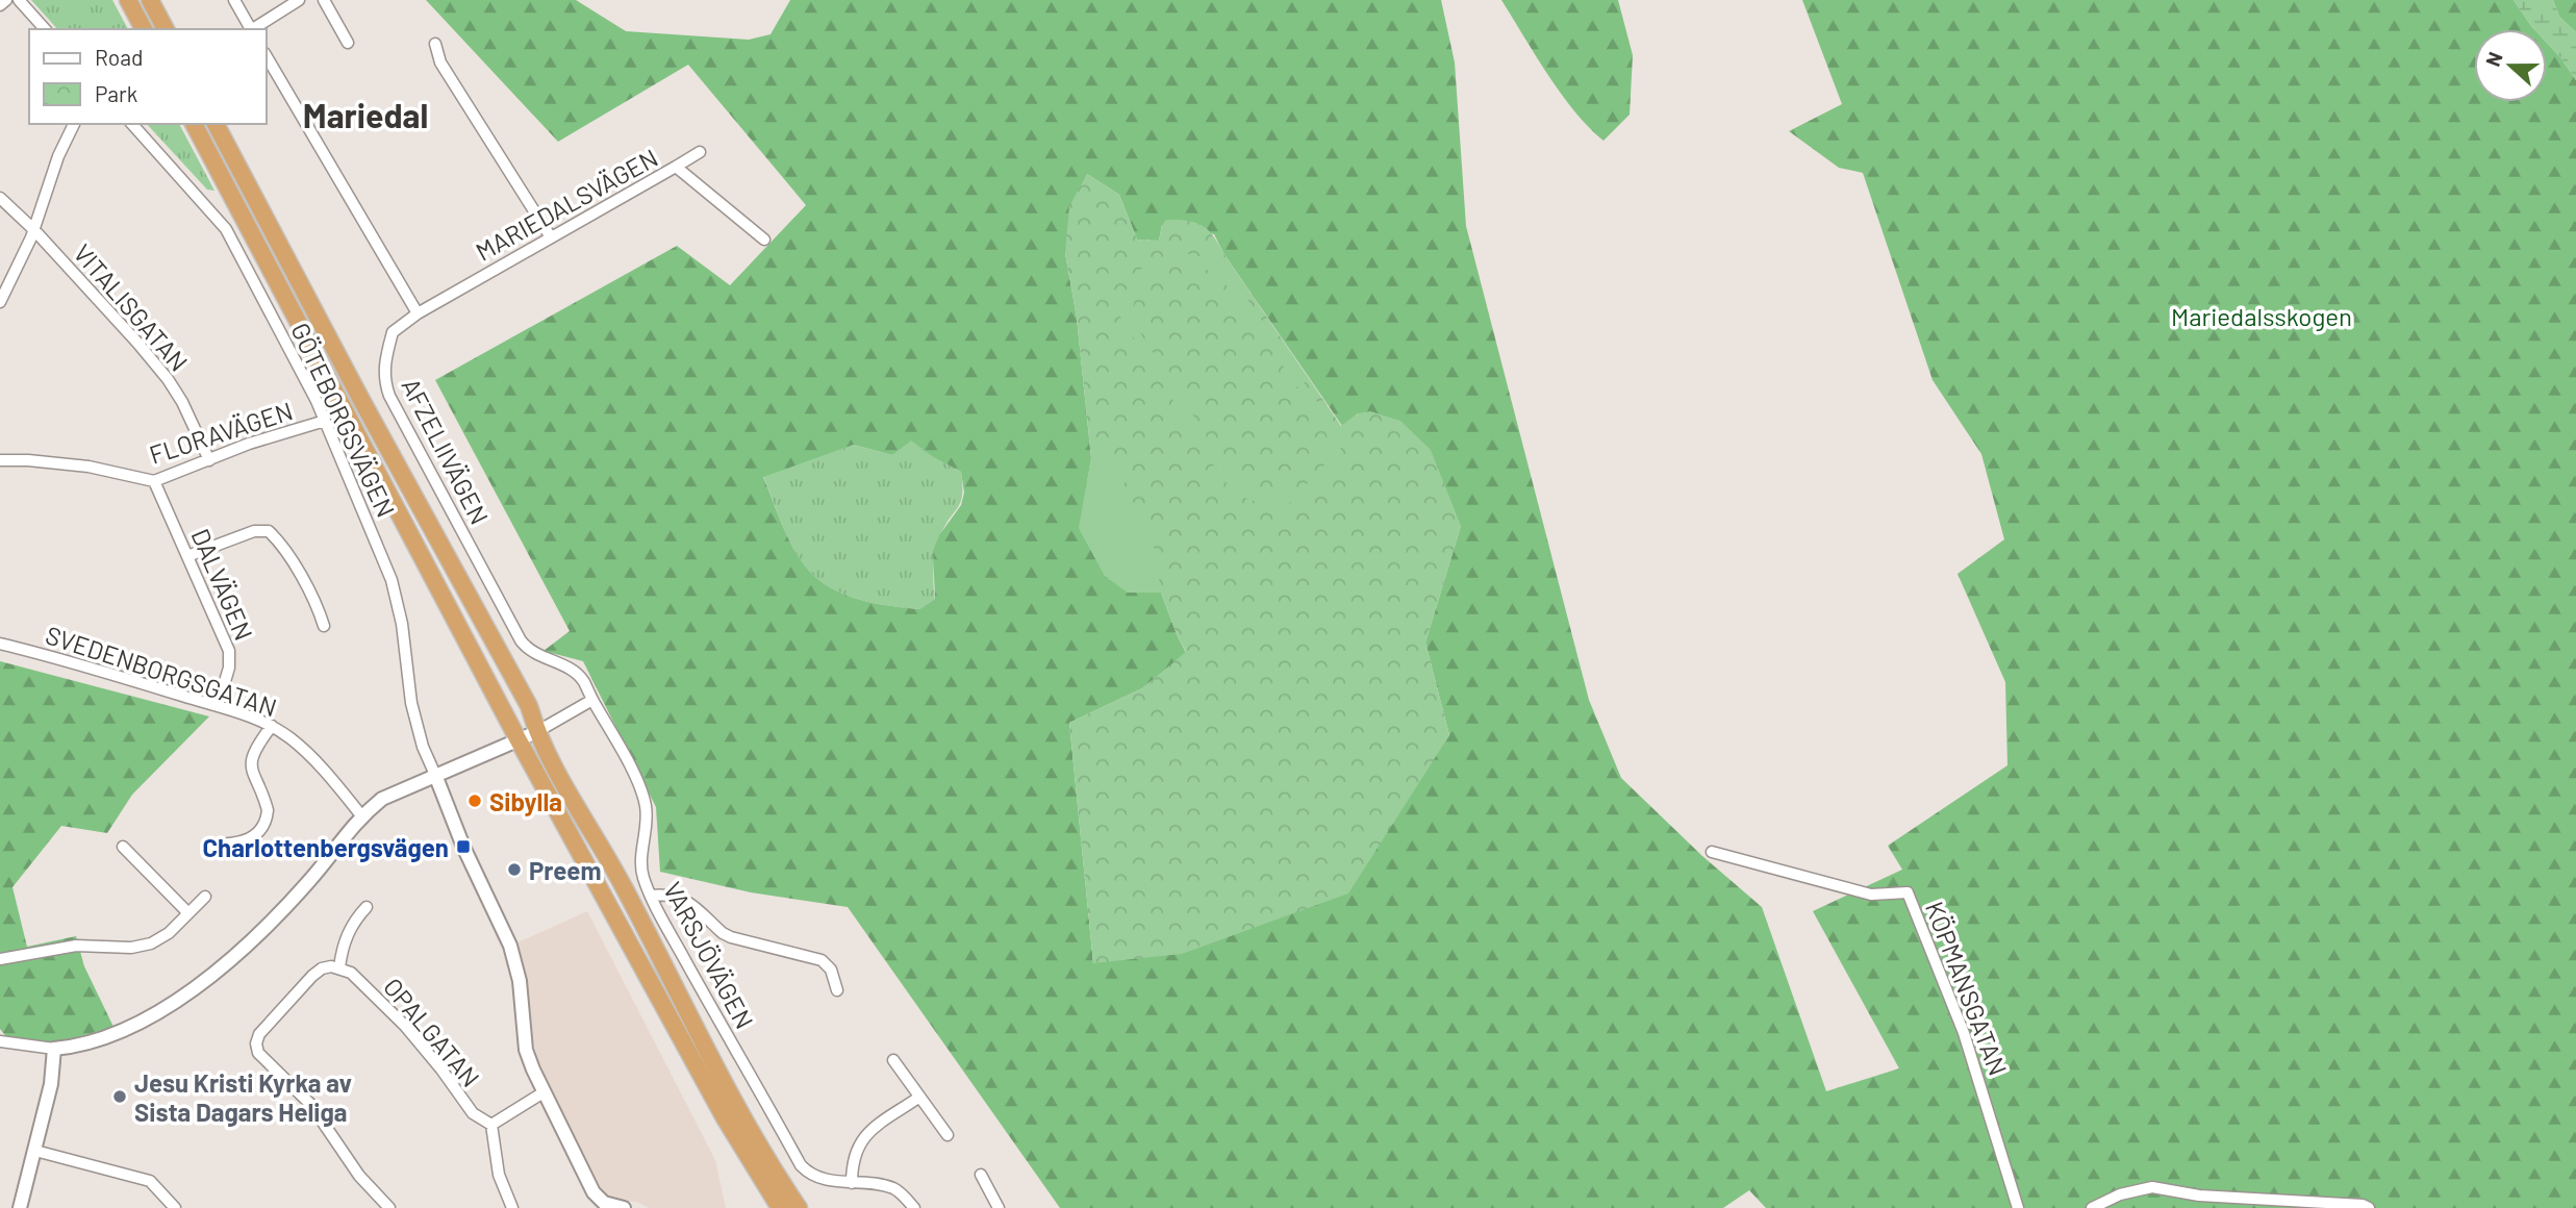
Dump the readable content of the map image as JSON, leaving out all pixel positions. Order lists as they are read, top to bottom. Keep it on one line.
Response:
{"streets":{"street":["MARIEDALSVÄGEN","VITALISGATAN","GÖTEBORGSVÄGEN","FLORAVÄGEN","AFZELIIVÄGEN","DALVÄGEN","SVEDENBORGSGATAN","VARSJÖVÄGEN","KÖPMANSGATAN","OPALGATAN"]},"crossings":[["MARIEDALSVÄGEN","AFZELIIVÄGEN"],["VITALISGATAN","FLORAVÄGEN"],["GÖTEBORGSVÄGEN","FLORAVÄGEN"],["FLORAVÄGEN","DALVÄGEN"],["AFZELIIVÄGEN","VARSJÖVÄGEN"],["DALVÄGEN","SVEDENBORGSGATAN"]],"districts":["Mariedal"],"parks":["Mariedalsskogen"],"places":{"other":["Sibylla","Preem","Jesu Kristi Kyrka av Sista Dagars Heliga"],"transit":["Charlottenbergsvägen"]},"legend":["Road","Park"],"north":"left"}
